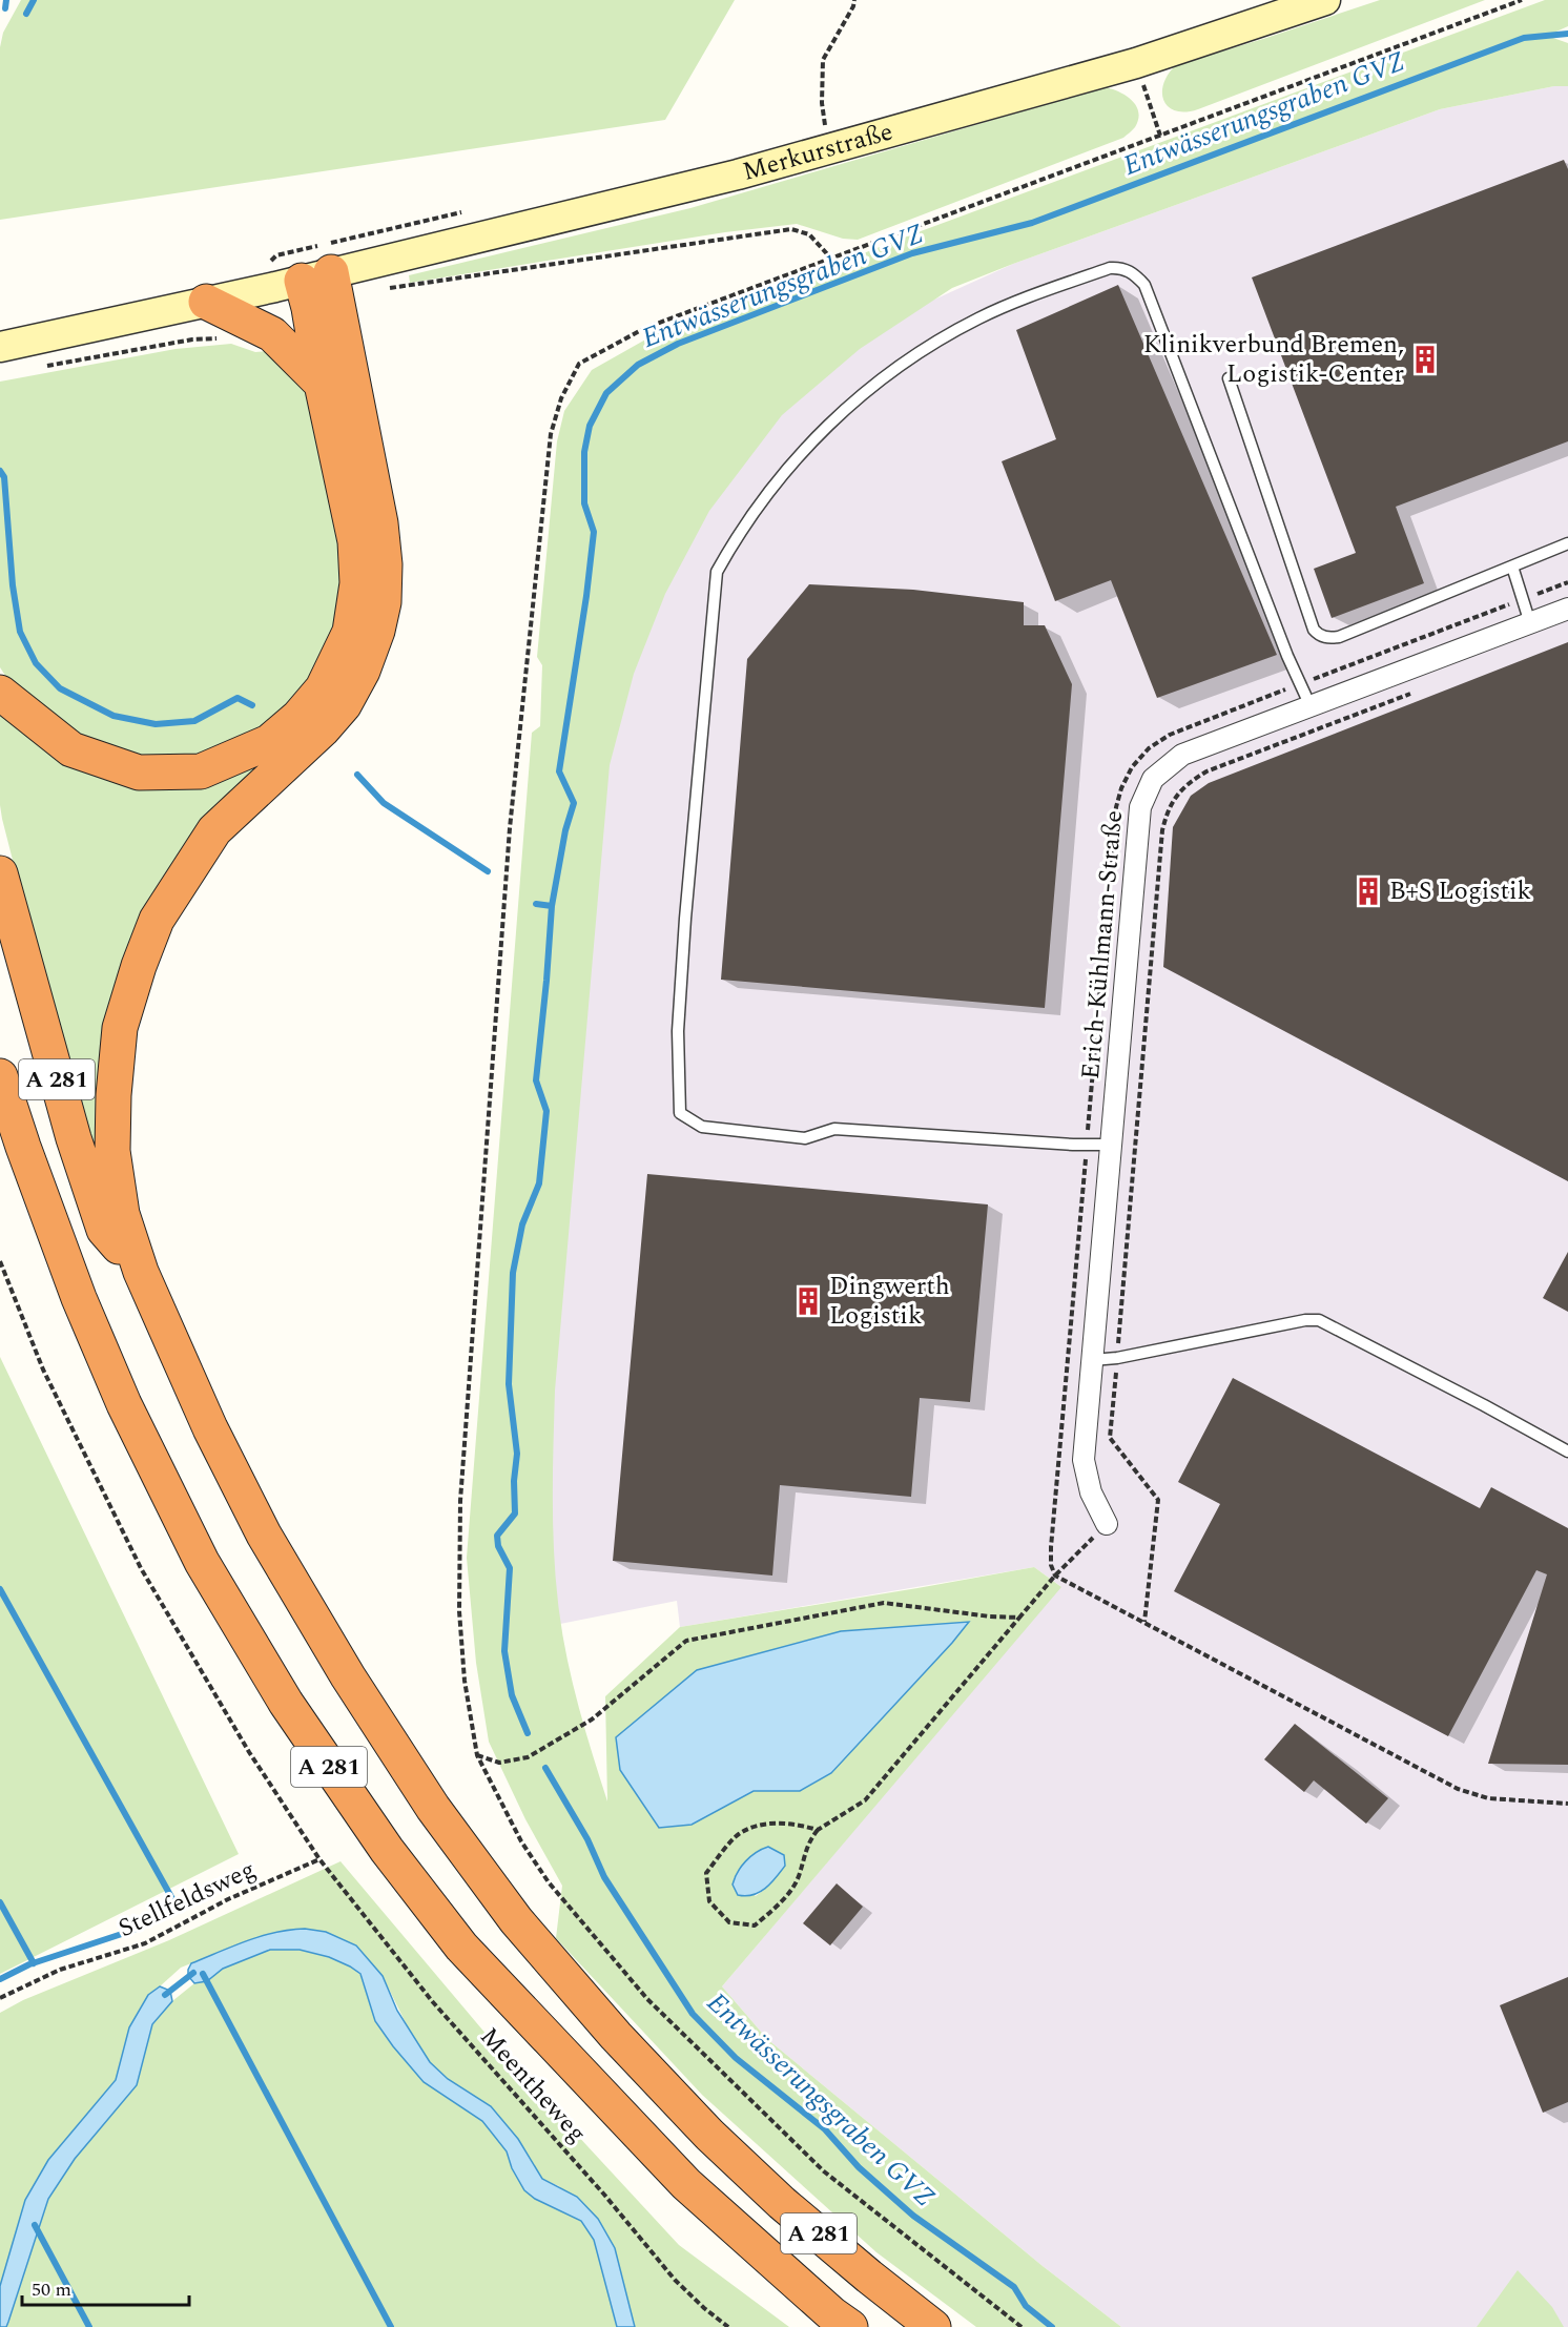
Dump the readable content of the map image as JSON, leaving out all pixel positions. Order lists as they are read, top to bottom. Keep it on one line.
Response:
{"streets":{"highway":["A 281"],"street":["Merkurstraße","Erich-Kühlmann-Straße"],"path":["Stellfeldsweg","Meentheweg"]},"crossings":[["Stellfeldsweg","Meentheweg"]],"water":["Entwässerungsgraben GVZ"],"places":{"building":["Klinikverbund Bremen, Logistik-Center","B+S Logistik","Dingwerth Logistik"]},"scale_bar":"50 m"}
